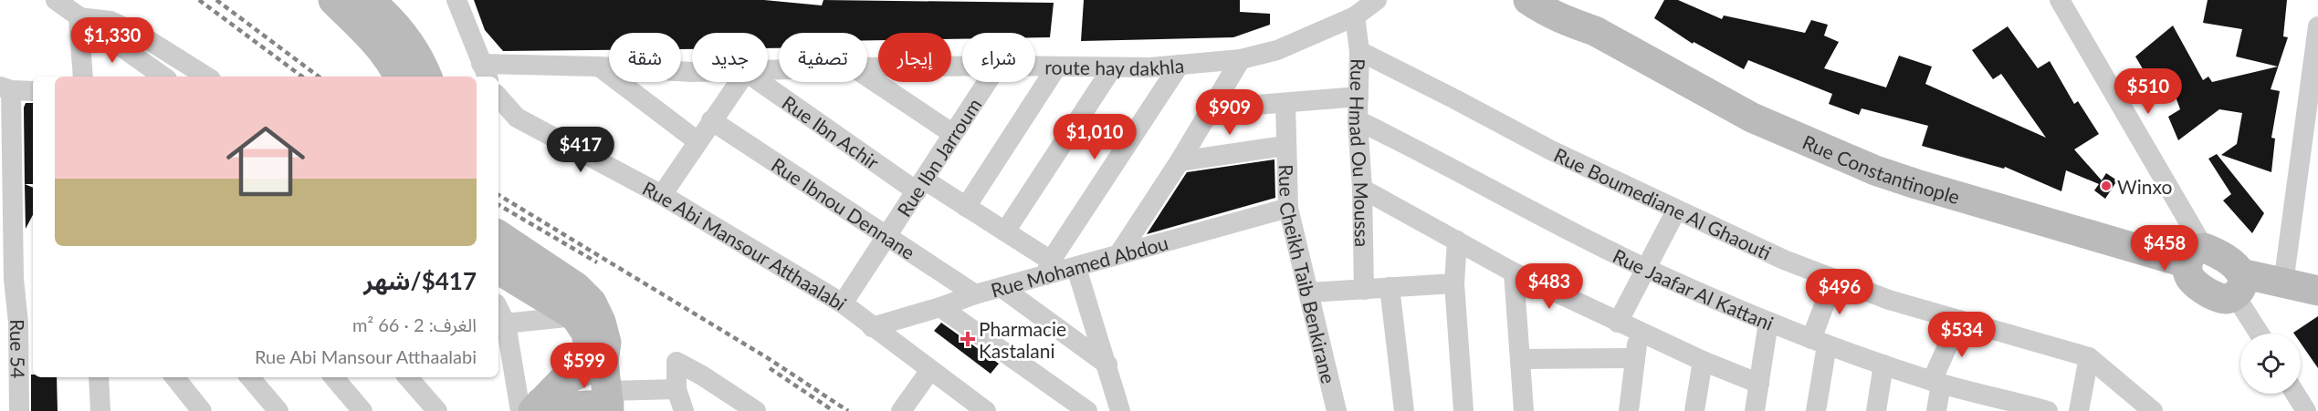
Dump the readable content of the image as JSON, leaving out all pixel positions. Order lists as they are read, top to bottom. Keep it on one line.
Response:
{"streets":{"street":["route hay dakhla","Rue Ibn Achir","Rue Hmad Ou Moussa","Rue Ibn Jarroum","Rue Constantinople","Rue Boumediane Al Ghaouti","Rue Ibnou Dennane","Rue Abi Mansour Atthaalabi","Rue Mohamed Abdou","Rue Cheikh Taib Benkirane","Rue Jaafar Al Kattani","Rue 54"]},"crossings":[["route hay dakhla","Rue Hmad Ou Moussa"],["Rue Ibn Achir","Rue Ibn Jarroum"],["Rue Ibn Achir","Rue Mohamed Abdou"],["Rue Hmad Ou Moussa","Rue Boumediane Al Ghaouti"],["Rue Hmad Ou Moussa","Rue Jaafar Al Kattani"],["Rue Ibn Jarroum","Rue Ibnou Dennane"],["Rue Ibn Jarroum","Rue Abi Mansour Atthaalabi"],["Rue Ibnou Dennane","Rue Mohamed Abdou"],["Rue Abi Mansour Atthaalabi","Rue Mohamed Abdou"],["Rue Mohamed Abdou","Rue Cheikh Taib Benkirane"]],"places":{"other":["Winxo"],"health":["Pharmacie Kastalani"]},"page":{"price":["$1,330","$510","$909","$1,010","$417","$458","$483","$496","$534","$599"],"chip":["شراء","إيجار","تصفية","جديد","شقة"],"list":[{"name":"$417/شهر","note":"الغرف: 2 · 66 m² · Rue Abi Mansour Atthaalabi"}]}}
